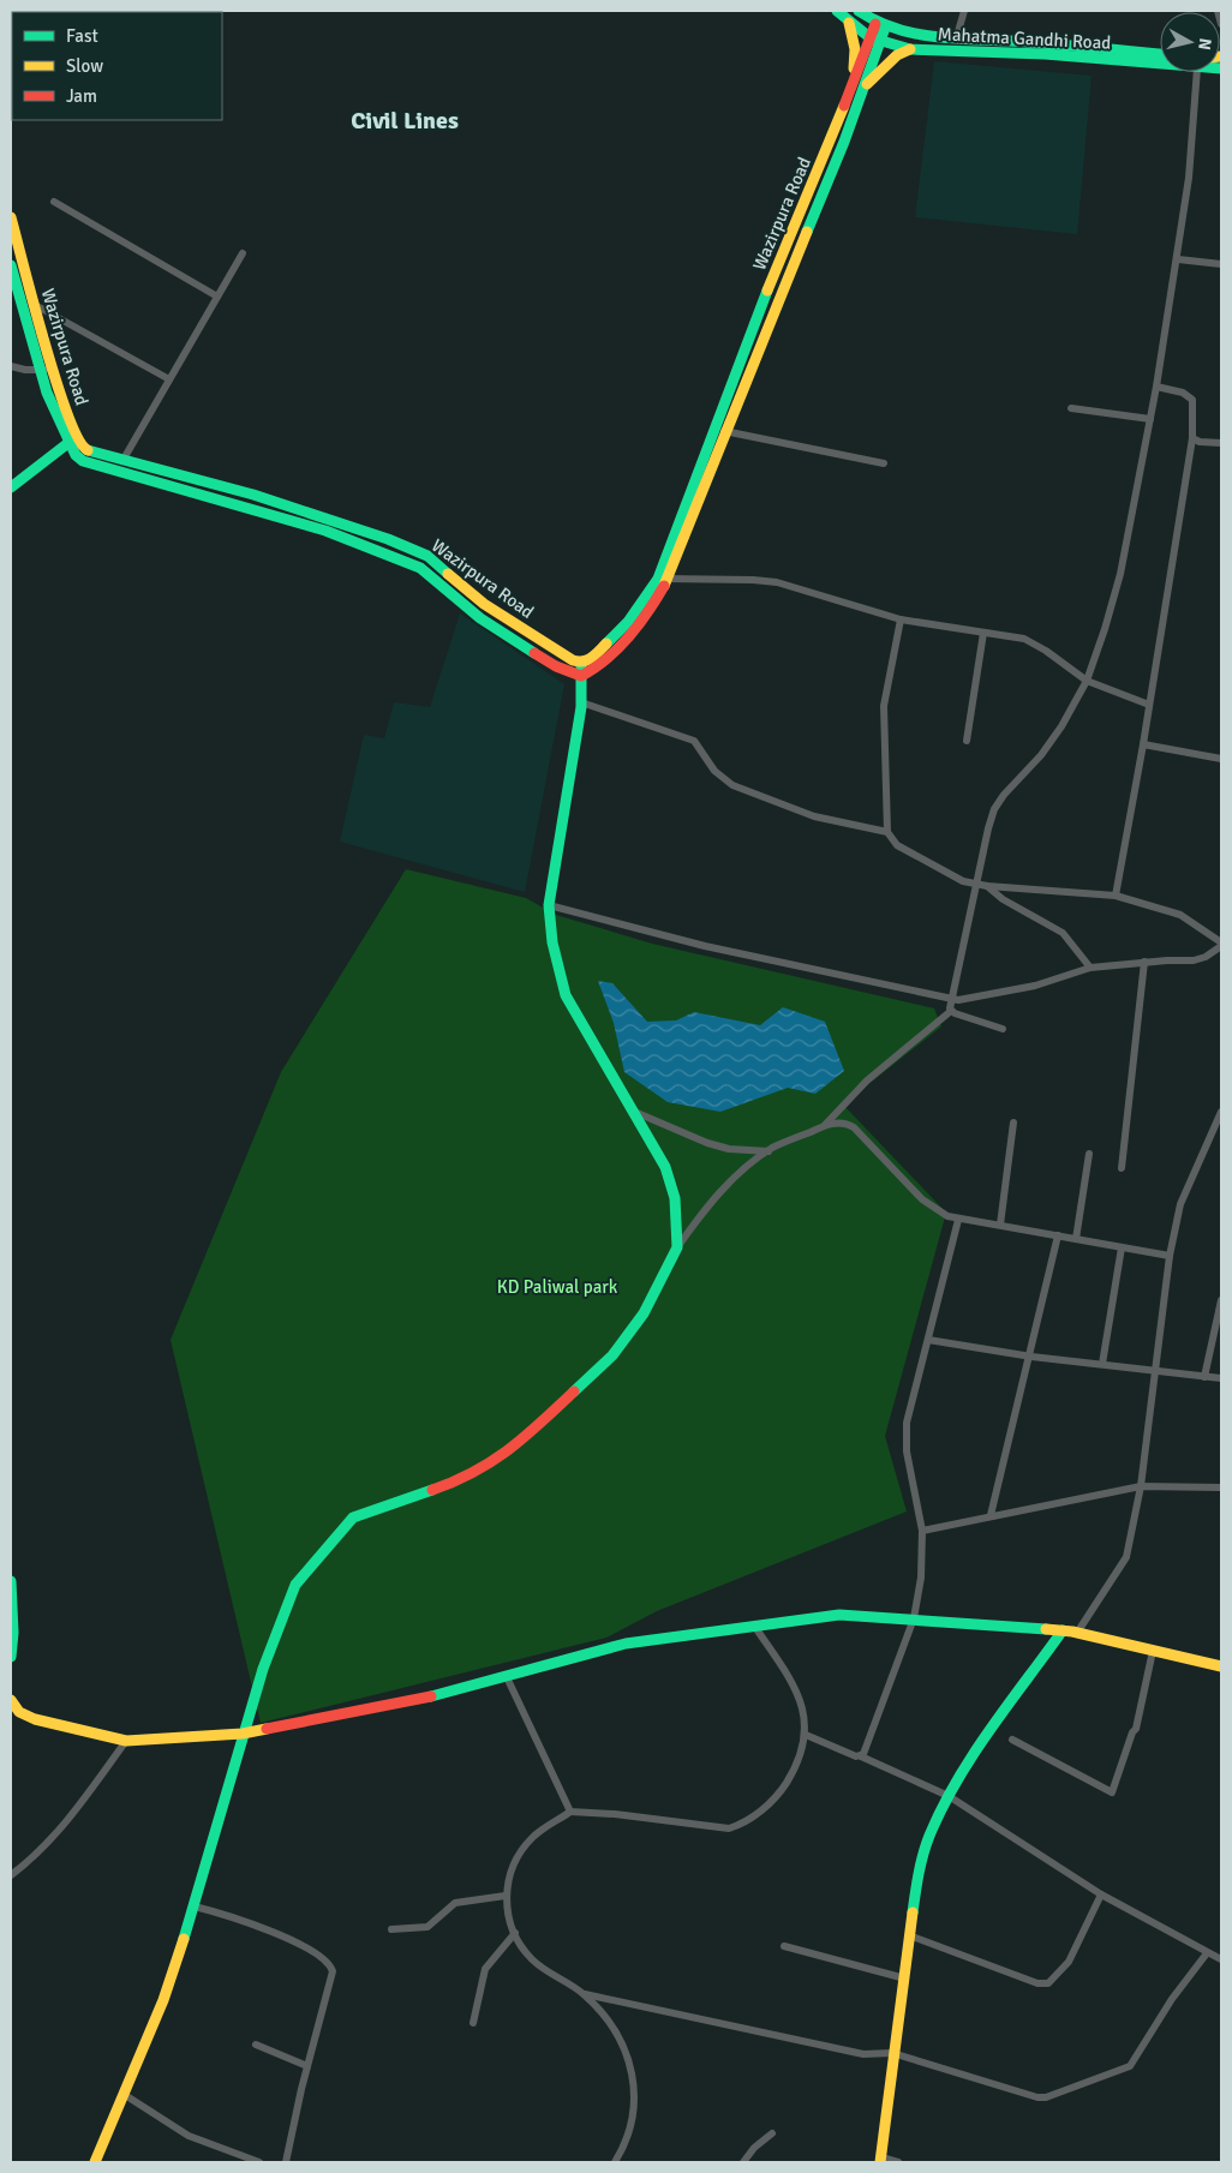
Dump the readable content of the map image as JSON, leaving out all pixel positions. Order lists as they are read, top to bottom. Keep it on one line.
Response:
{"streets":{"main road":["Mahatma Gandhi Road","Wazirpura Road"]},"crossings":[["Mahatma Gandhi Road","Wazirpura Road"]],"districts":["Civil Lines"],"parks":["KD Paliwal park"],"legend":["Fast","Slow","Jam"],"north":"right"}
